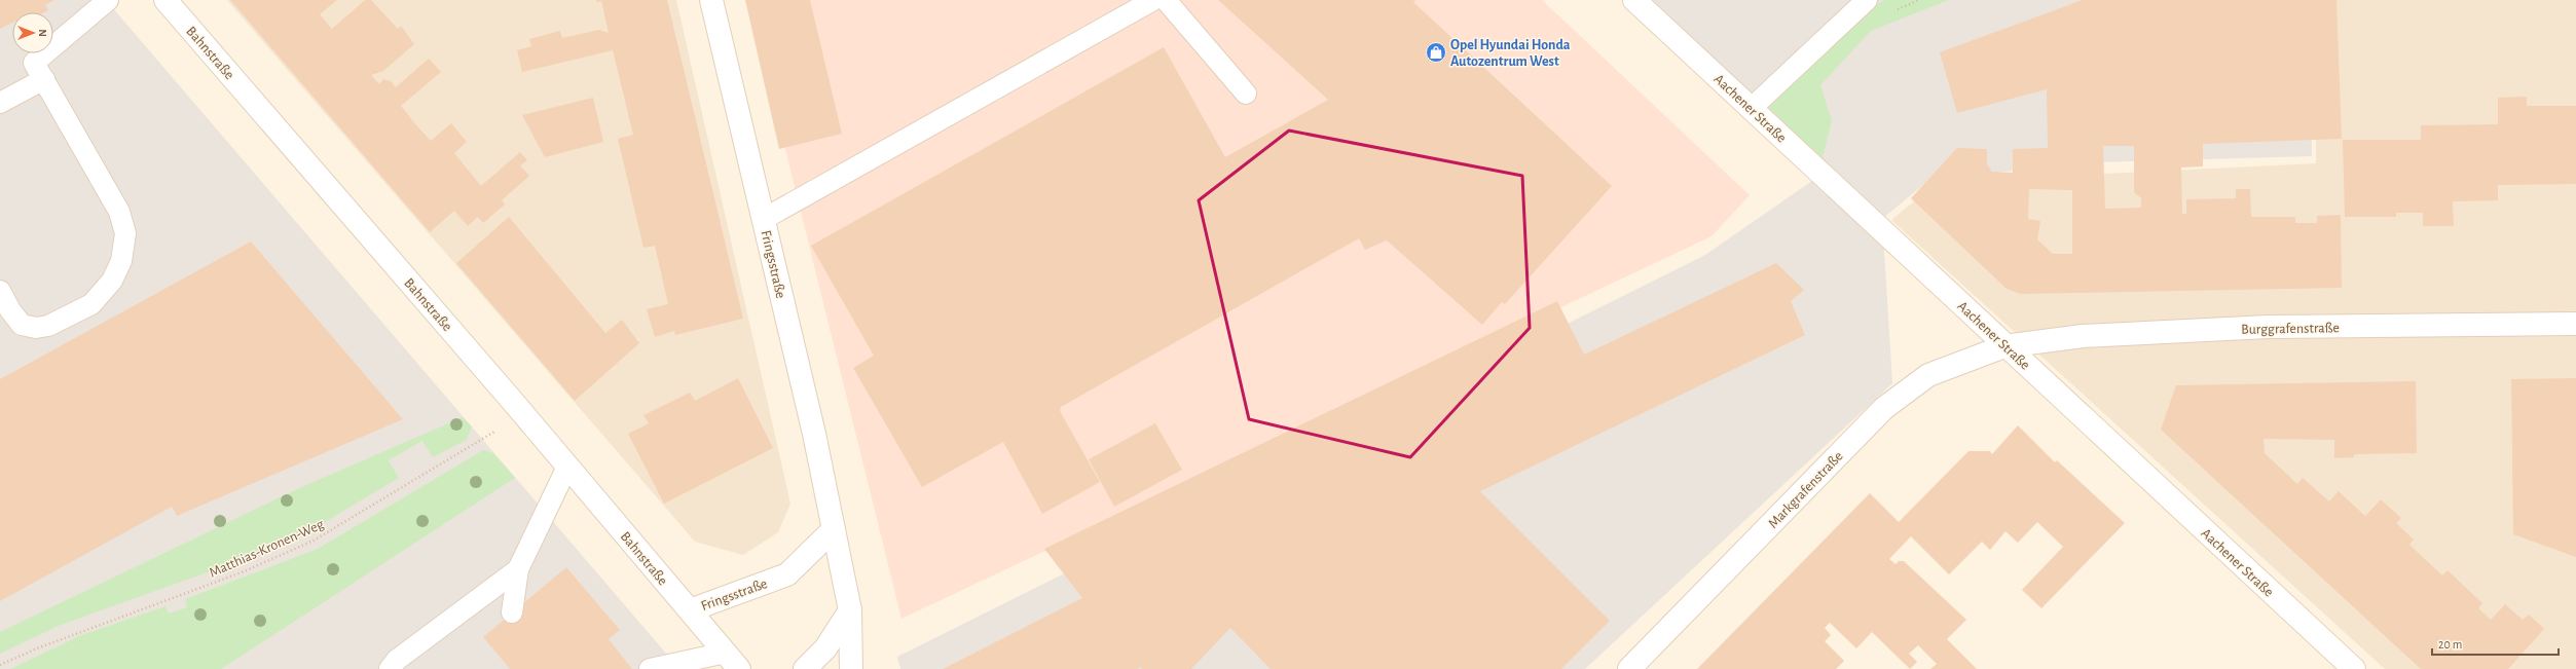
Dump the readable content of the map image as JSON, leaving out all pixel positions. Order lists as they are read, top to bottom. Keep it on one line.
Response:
{"streets":{"street":["Bahnstraße","Aachener Straße","Fringsstraße","Burggrafenstraße","Markgrafenstraße"],"path":["Matthias-Kronen-Weg"]},"crossings":[["Bahnstraße","Fringsstraße"],["Bahnstraße","Matthias-Kronen-Weg"],["Aachener Straße","Burggrafenstraße"],["Aachener Straße","Markgrafenstraße"],["Burggrafenstraße","Markgrafenstraße"]],"places":{"shop":["Opel Hyundai Honda Autozentrum West"]},"scale_bar":"20 m","north":"right"}
